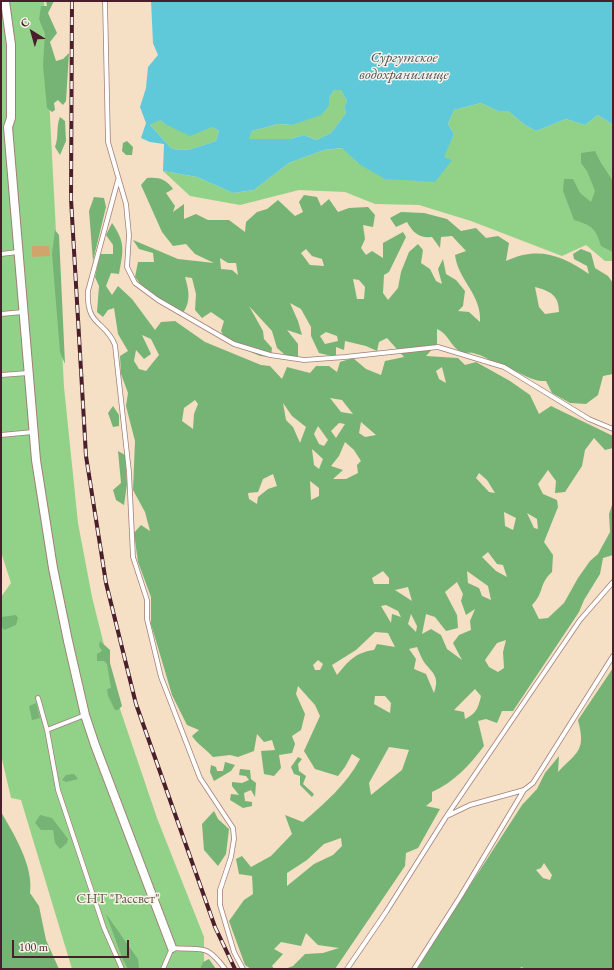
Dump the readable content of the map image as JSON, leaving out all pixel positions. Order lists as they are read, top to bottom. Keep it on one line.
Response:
{"water":["Сургутское водохранилище"],"parks":["СНТ \"Рассвет\""],"scale_bar":"100 m","north":"top left"}
